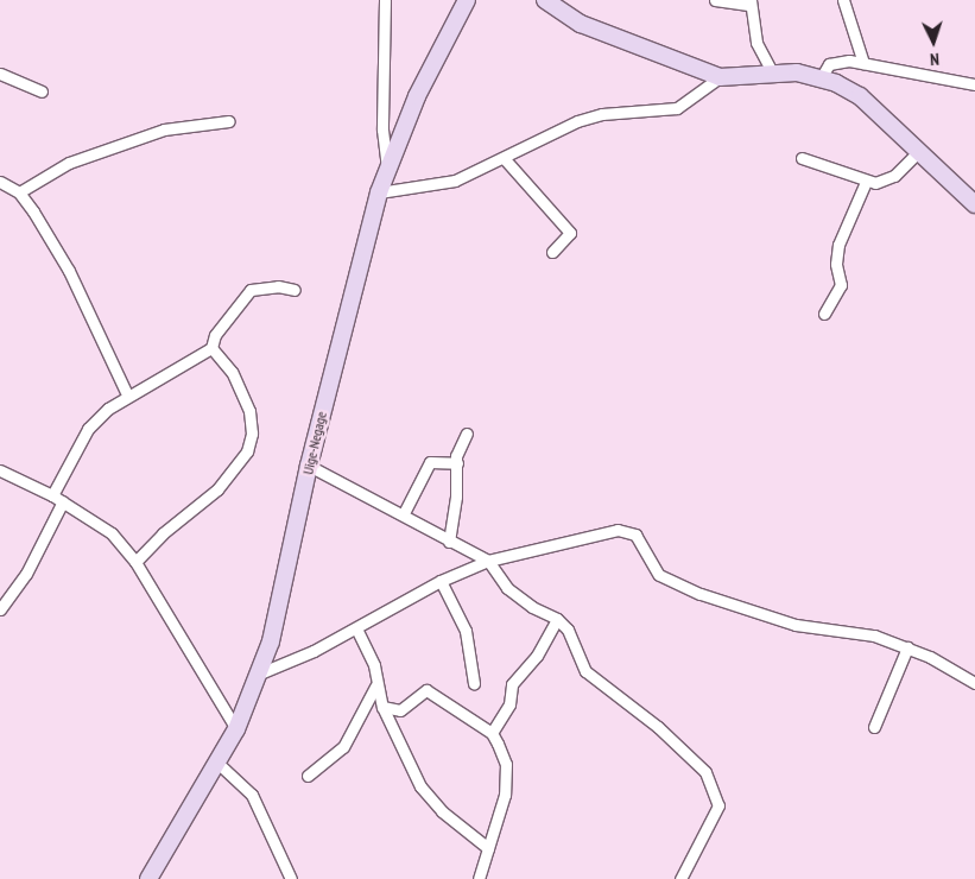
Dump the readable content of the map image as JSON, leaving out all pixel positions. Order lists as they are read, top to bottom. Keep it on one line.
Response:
{"streets":{"main road":["Uige-Negage"]},"north":"bottom"}
